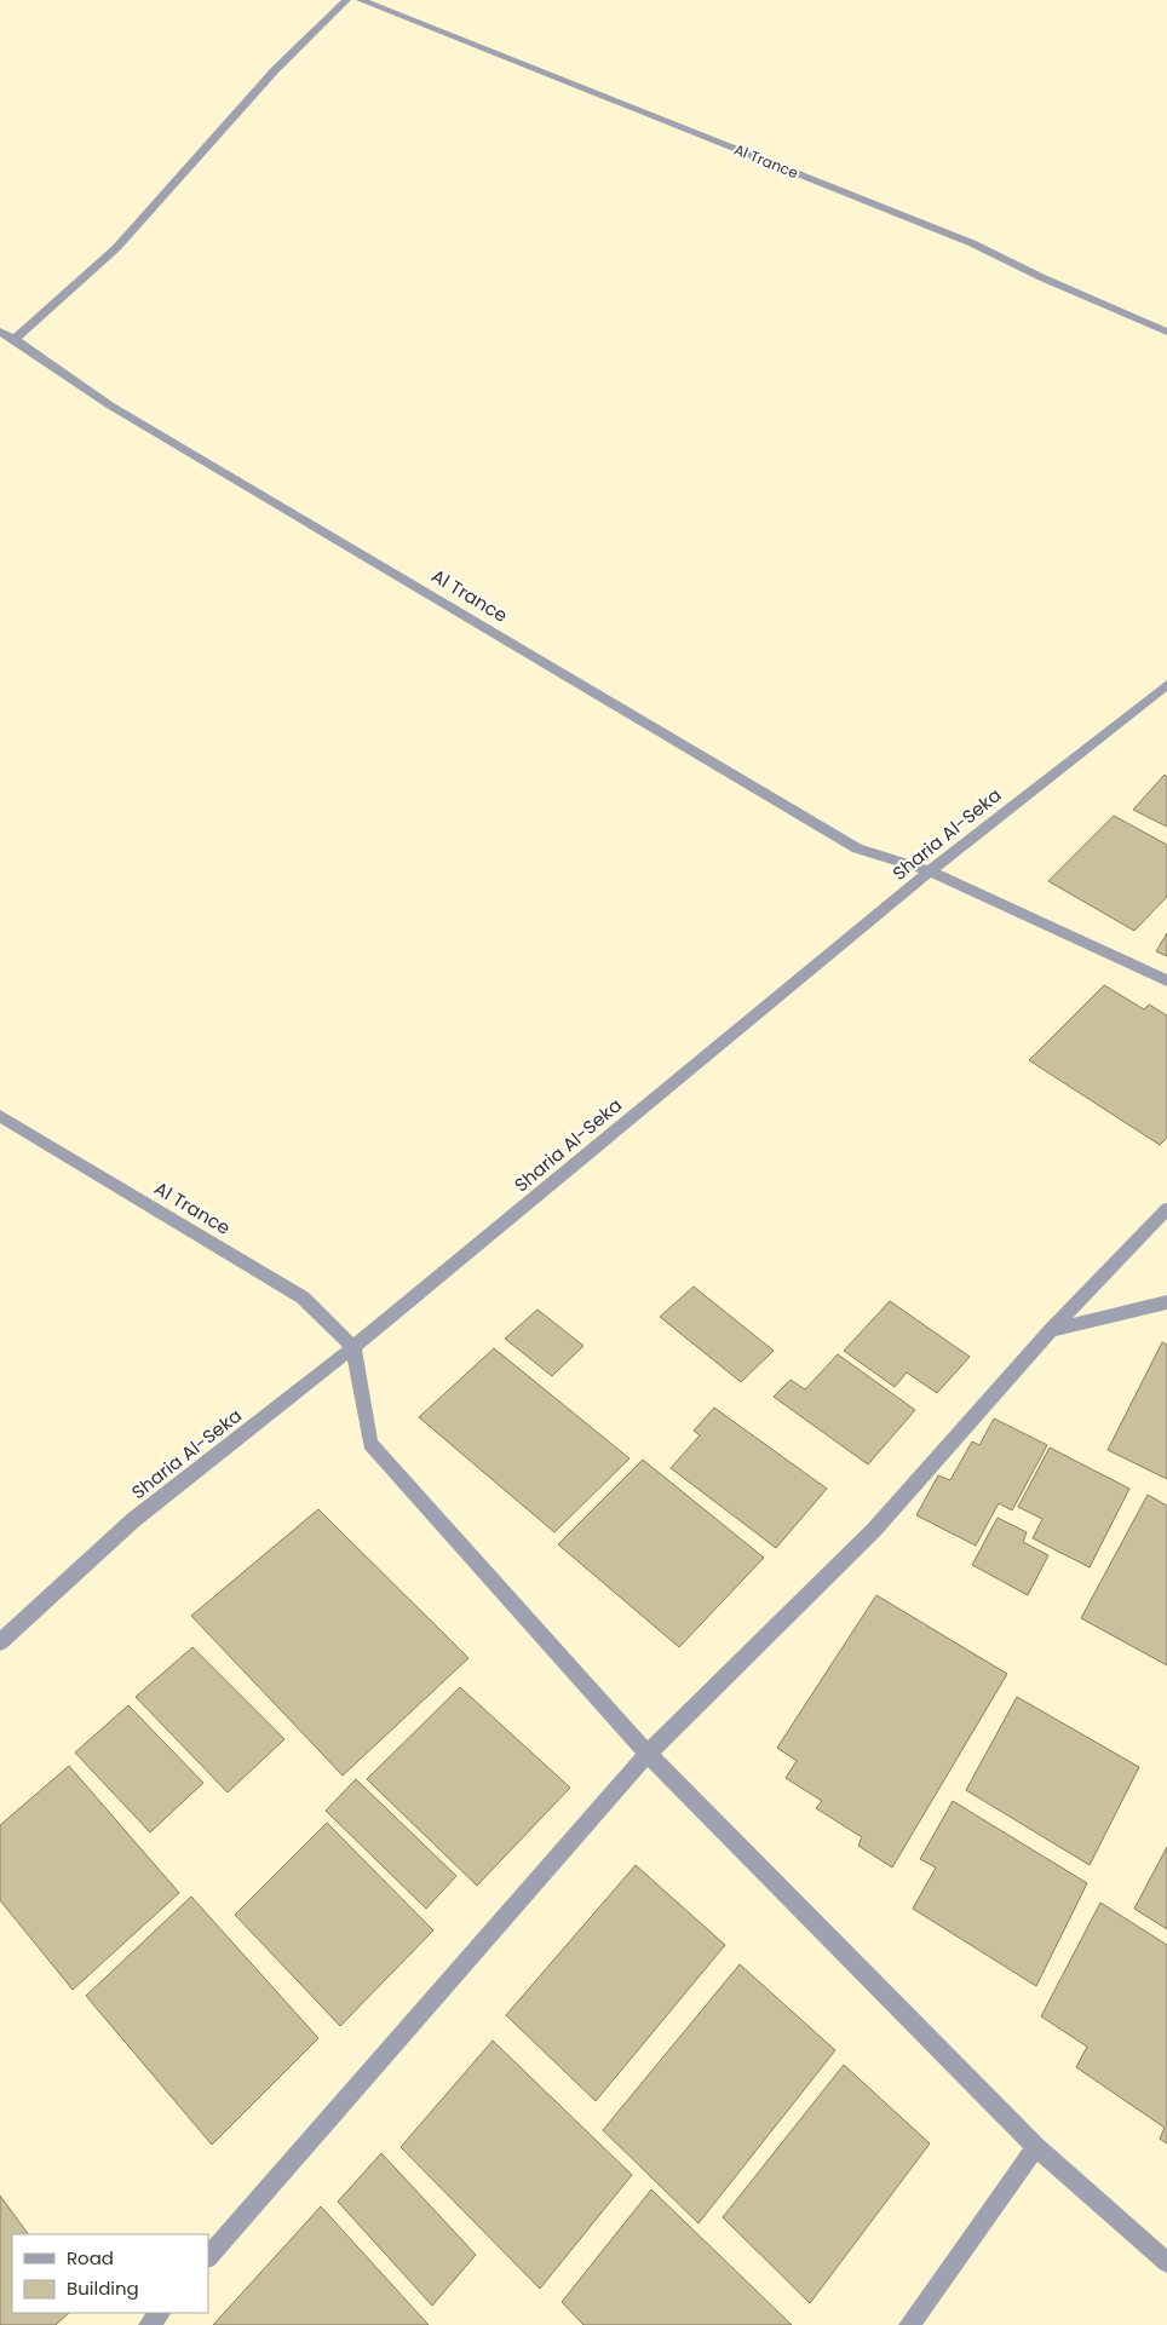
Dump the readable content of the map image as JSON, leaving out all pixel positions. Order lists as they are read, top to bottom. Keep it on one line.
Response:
{"streets":{"street":["Al Trance","Sharia Al-Seka"]},"crossings":[["Al Trance","Sharia Al-Seka"]],"legend":["Road","Building"]}
